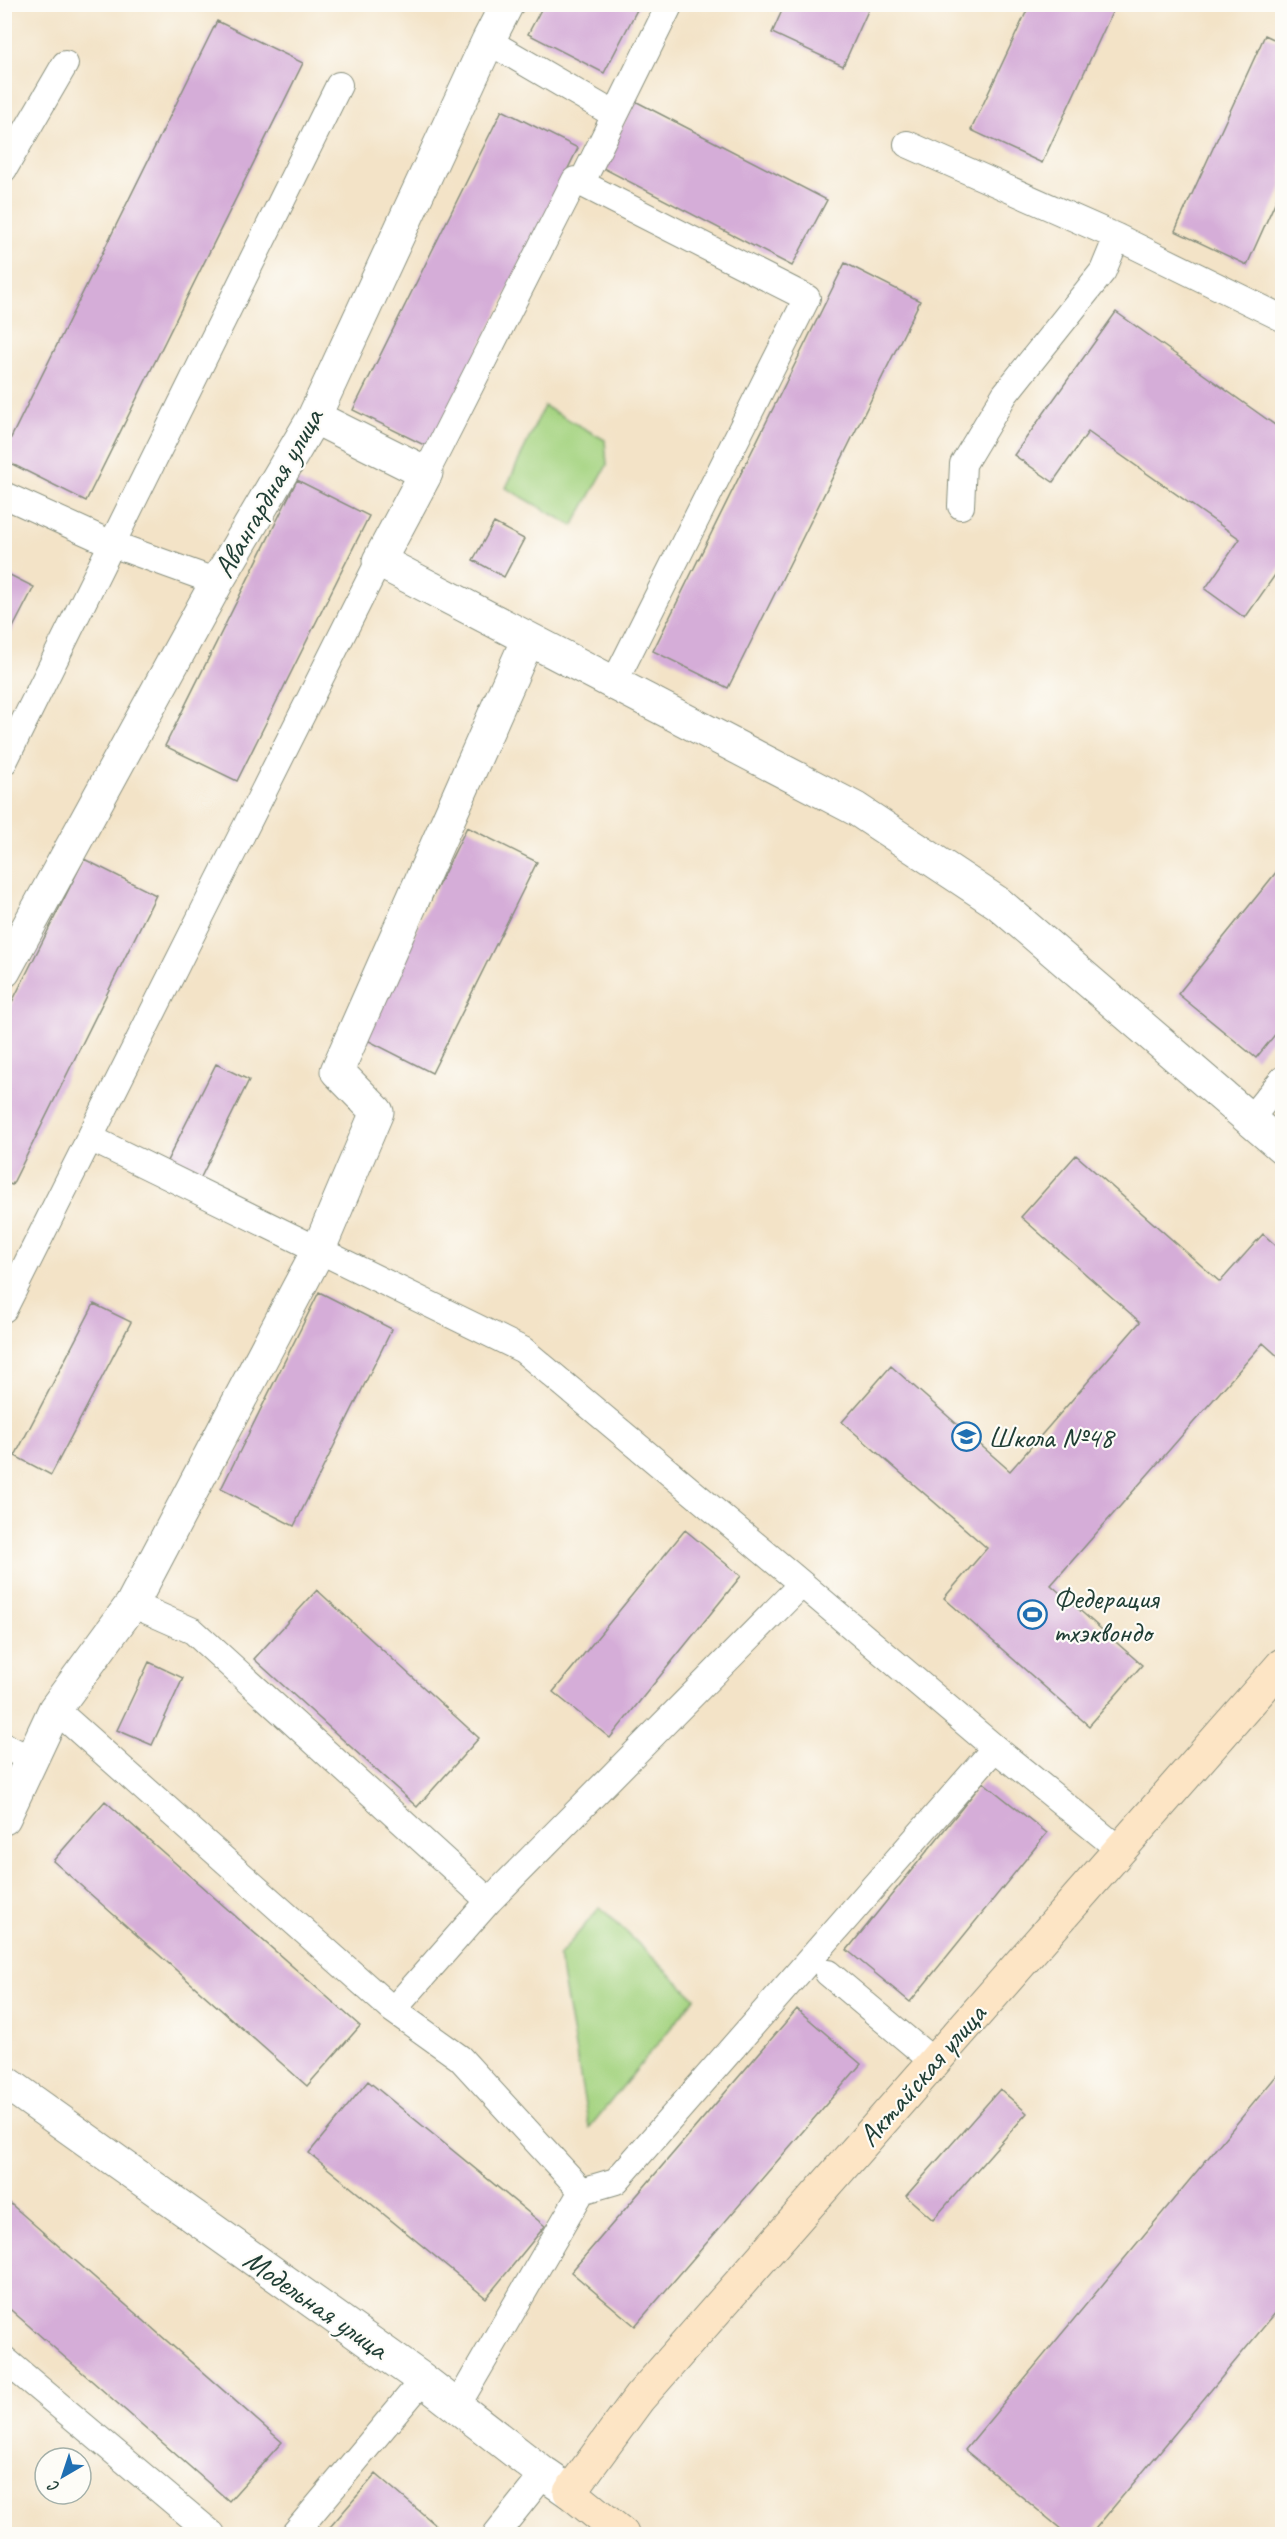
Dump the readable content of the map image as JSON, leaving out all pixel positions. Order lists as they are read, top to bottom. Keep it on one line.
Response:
{"streets":{"street":["Авангардная улица","Актайская улица","Модельная улица"]},"crossings":[["Актайская улица","Модельная улица"]],"places":{"school or university":["Школа №48"],"sports":["Федерация тхэквондо"]},"north":"bottom left"}
